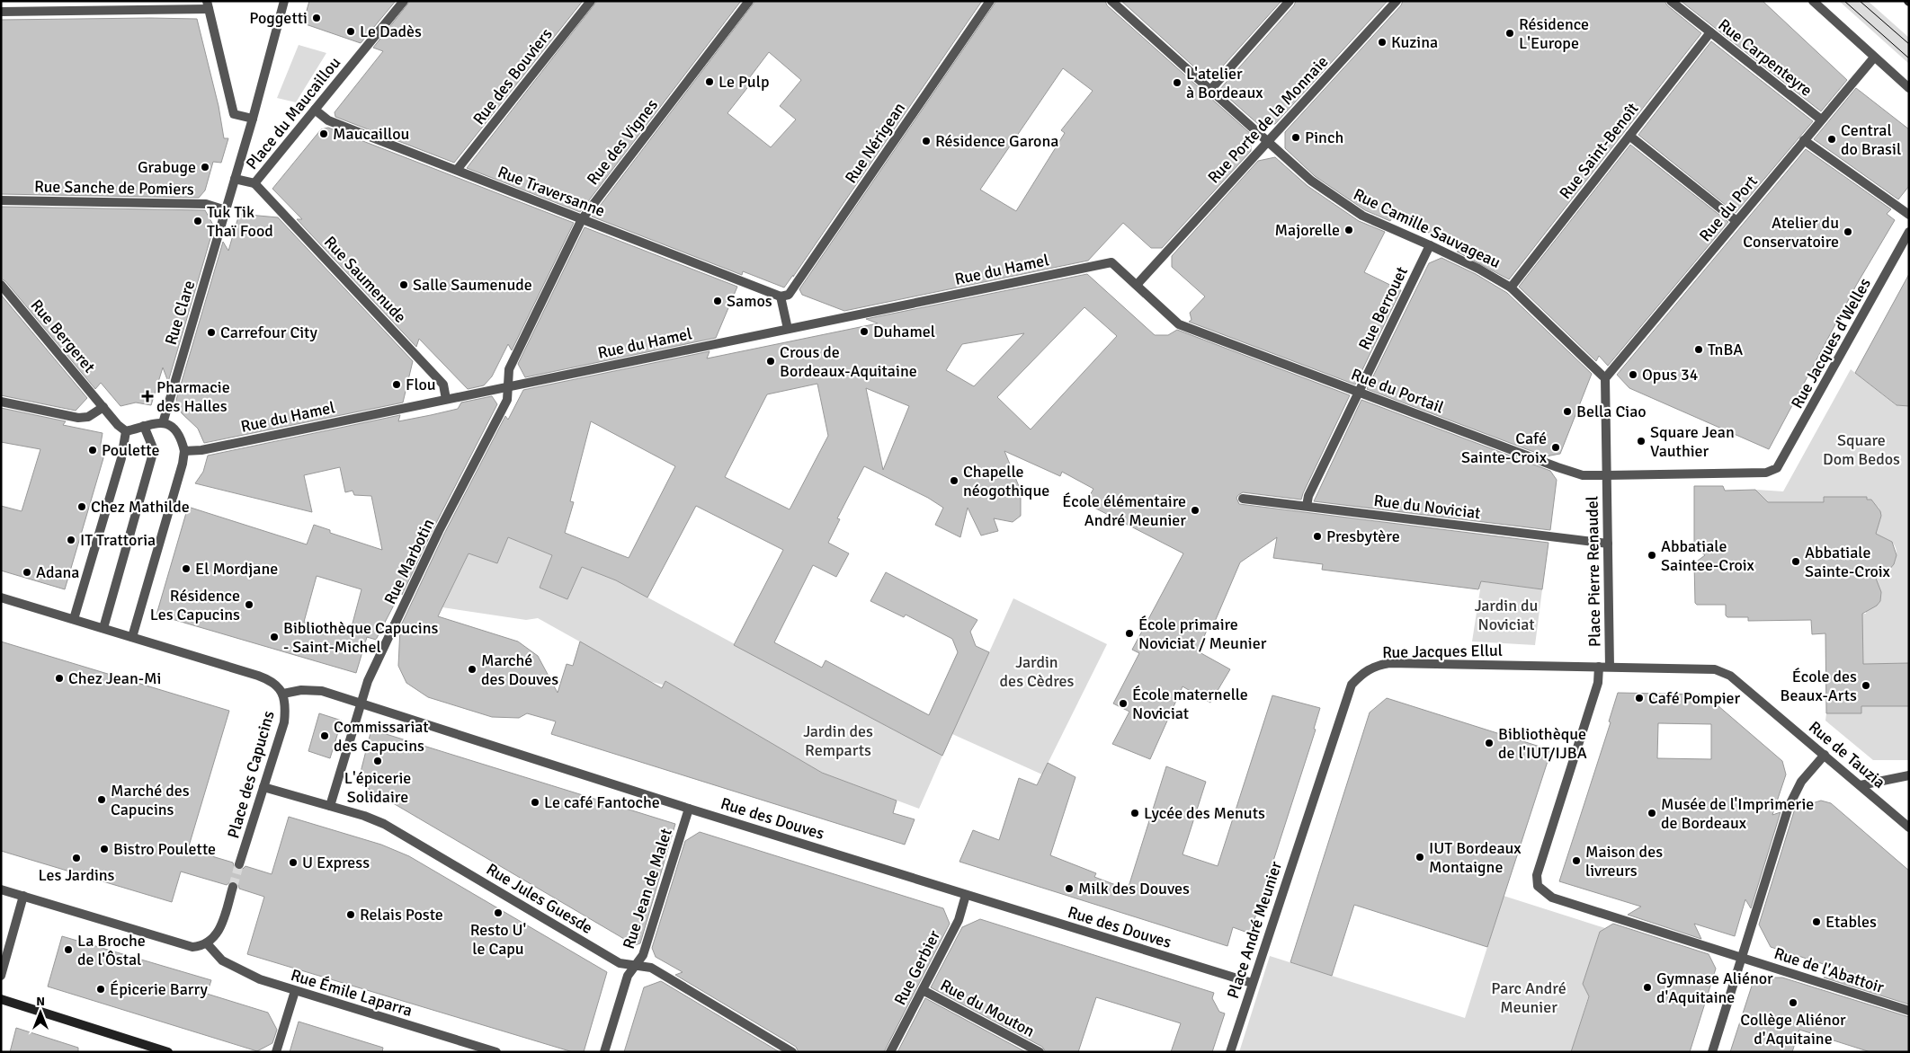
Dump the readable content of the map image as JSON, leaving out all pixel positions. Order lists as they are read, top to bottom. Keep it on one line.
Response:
{"streets":{"street":["Rue Carpenteyre","Rue des Bouviers","Place du Maucaillou","Rue Porte de la Monnaie","Rue des Vignes","Rue Nérigean","Rue Saint-Benoît","Rue Sanche de Pomiers","Rue Traversanne","Rue du Port","Rue Camille Sauvageau","Rue du Hamel","Rue Saumenude","Rue Berrouet","Rue Clare","Rue Bergeret","Rue Jacques d'Welles","Rue du Portail","Rue du Noviciat","Rue Marbotin","Place Pierre Renaudel","Rue Jacques Ellul","Rue de Tauzia","Place des Capucins","Rue des Douves","Rue Jean de Malet","Rue Jules Guesde","Place André Meunier","Rue Gerbier","Rue de l'Abattoir","Rue Émile Laparra","Rue du Mouton"]},"crossings":[["Rue Carpenteyre","Rue Saint-Benoît"],["Rue Carpenteyre","Rue du Port"],["Rue des Bouviers","Rue Traversanne"],["Place du Maucaillou","Rue Sanche de Pomiers"],["Place du Maucaillou","Rue Traversanne"],["Place du Maucaillou","Rue Saumenude"],["Place du Maucaillou","Rue Clare"],["Rue Porte de la Monnaie","Rue Camille Sauvageau"],["Rue Porte de la Monnaie","Rue du Hamel"],["Rue Porte de la Monnaie","Rue du Portail"],["Rue des Vignes","Rue Traversanne"],["Rue des Vignes","Rue du Hamel"],["Rue des Vignes","Rue Marbotin"],["Rue Nérigean","Rue Traversanne"],["Rue Saint-Benoît","Rue Camille Sauvageau"],["Rue Sanche de Pomiers","Rue Clare"],["Rue du Port","Rue Camille Sauvageau"],["Rue du Port","Place Pierre Renaudel"],["Rue Camille Sauvageau","Rue Berrouet"],["Rue Camille Sauvageau","Place Pierre Renaudel"],["Rue du Hamel","Rue Saumenude"],["Rue du Hamel","Rue du Portail"],["Rue du Hamel","Rue Marbotin"],["Rue Berrouet","Rue du Portail"],["Rue Berrouet","Rue du Noviciat"],["Rue Jacques d'Welles","Place Pierre Renaudel"],["Rue du Portail","Place Pierre Renaudel"],["Rue du Noviciat","Place Pierre Renaudel"],["Rue Marbotin","Rue des Douves"],["Rue Marbotin","Rue Jules Guesde"],["Place Pierre Renaudel","Rue Jacques Ellul"],["Place Pierre Renaudel","Rue de Tauzia"],["Place Pierre Renaudel","Rue de l'Abattoir"],["Rue Jacques Ellul","Place André Meunier"],["Rue Jacques Ellul","Rue de l'Abattoir"],["Place des Capucins","Rue des Douves"],["Place des Capucins","Rue Jules Guesde"],["Rue des Douves","Rue Jean de Malet"],["Rue des Douves","Place André Meunier"],["Rue des Douves","Rue Gerbier"],["Rue Jean de Malet","Rue Jules Guesde"],["Rue Gerbier","Rue du Mouton"]],"parks":["Square Dom Bedos","Jardin du Noviciat","Jardin des Cèdres","Jardin des Remparts","Parc André Meunier"],"places":{"other":["Poggetti","Le Dadès","Résidence L'Europe","Kuzina","Le Pulp","L'atelier à Bordeaux","Maucaillou","Pinch","Central do Brasil","Résidence Garona","Grabuge","Tuk Tik Thaï Food","Majorelle","Atelier du Conservatoire","Salle Saumenude","Samos","Duhamel","Carrefour City","TnBA","Crous de Bordeaux-Aquitaine","Opus 34","Flou","Bella Ciao","Square Jean Vauthier","Café Sainte-Croix","Poulette","Chapelle néogothique","Chez Mathilde","École élémentaire André Meunier","Presbytère","IT Trattoria","Abbatiale Saintee-Croix","Abbatiale Sainte-Croix","El Mordjane","Adana","Résidence Les Capucins","École primaire Noviciat / Meunier","Bibliothèque Capucins - Saint-Michel","Marché des Douves","Chez Jean-Mi","École des Beaux-Arts","Café Pompier","École maternelle Noviciat","Commissariat des Capucins","Bibliothèque de l'IUT/IJBA","L'épicerie Solidaire","Marché des Capucins","Le café Fantoche","Lycée des Menuts","Musée de l'Imprimerie de Bordeaux","Bistro Poulette","IUT Bordeaux Montaigne","Les Jardins","Maison des livreurs","U Express","Milk des Douves","Resto U' le Capu","Relais Poste","Etables","La Broche de l'Ôstal","Gymnase Aliénor d'Aquitaine","Épicerie Barry","Collège Aliénor d'Aquitaine"],"health":["Pharmacie des Halles"]},"north":"top"}
